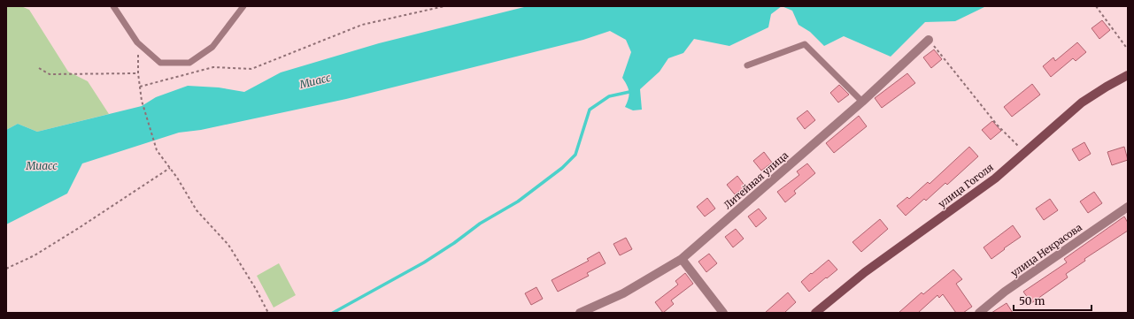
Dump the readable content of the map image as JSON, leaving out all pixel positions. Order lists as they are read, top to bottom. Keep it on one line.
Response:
{"streets":{"street":["Литейная улица","улица Гоголя","улица Некрасова"]},"water":["Миасс"],"scale_bar":"50 m"}
